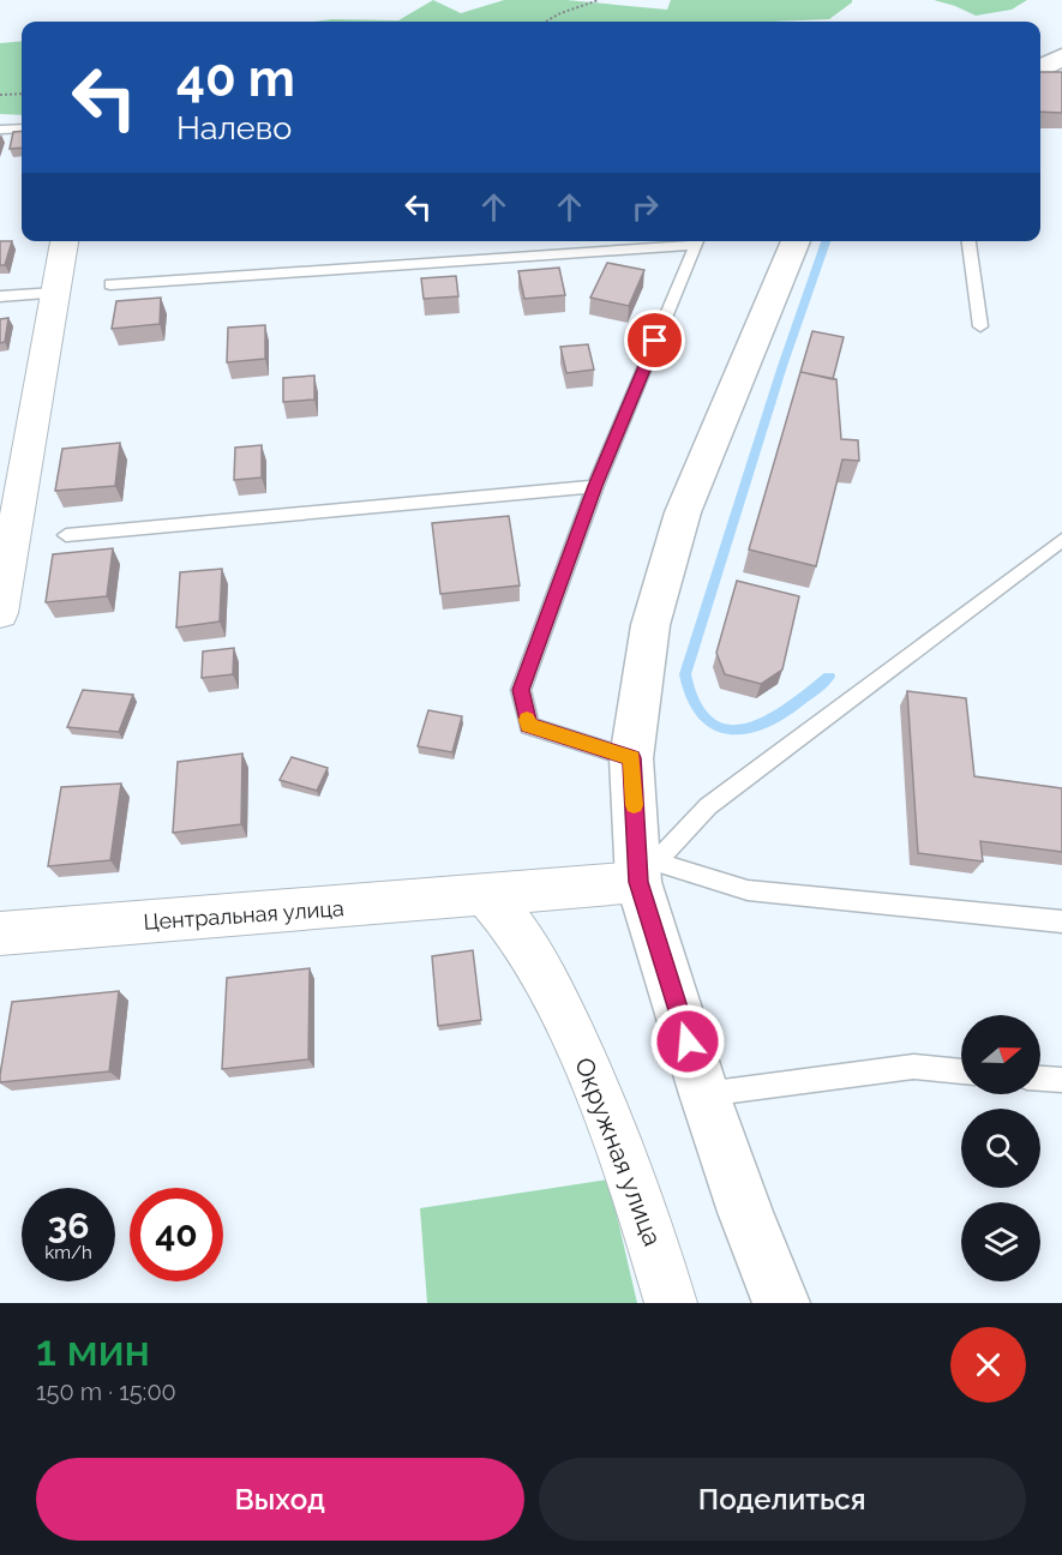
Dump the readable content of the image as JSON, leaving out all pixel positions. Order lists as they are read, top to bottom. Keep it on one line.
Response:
{"streets":{"street":["Центральная улица","Окружная улица"]},"crossings":[["Центральная улица","Окружная улица"]],"north":"right","page":{"turn":["40 m","Налево"],"speed":"36 km/h","limit":"40","heading":["1 мин","150 m · 15:00"],"buttons":["Выход","Поделиться"]}}
